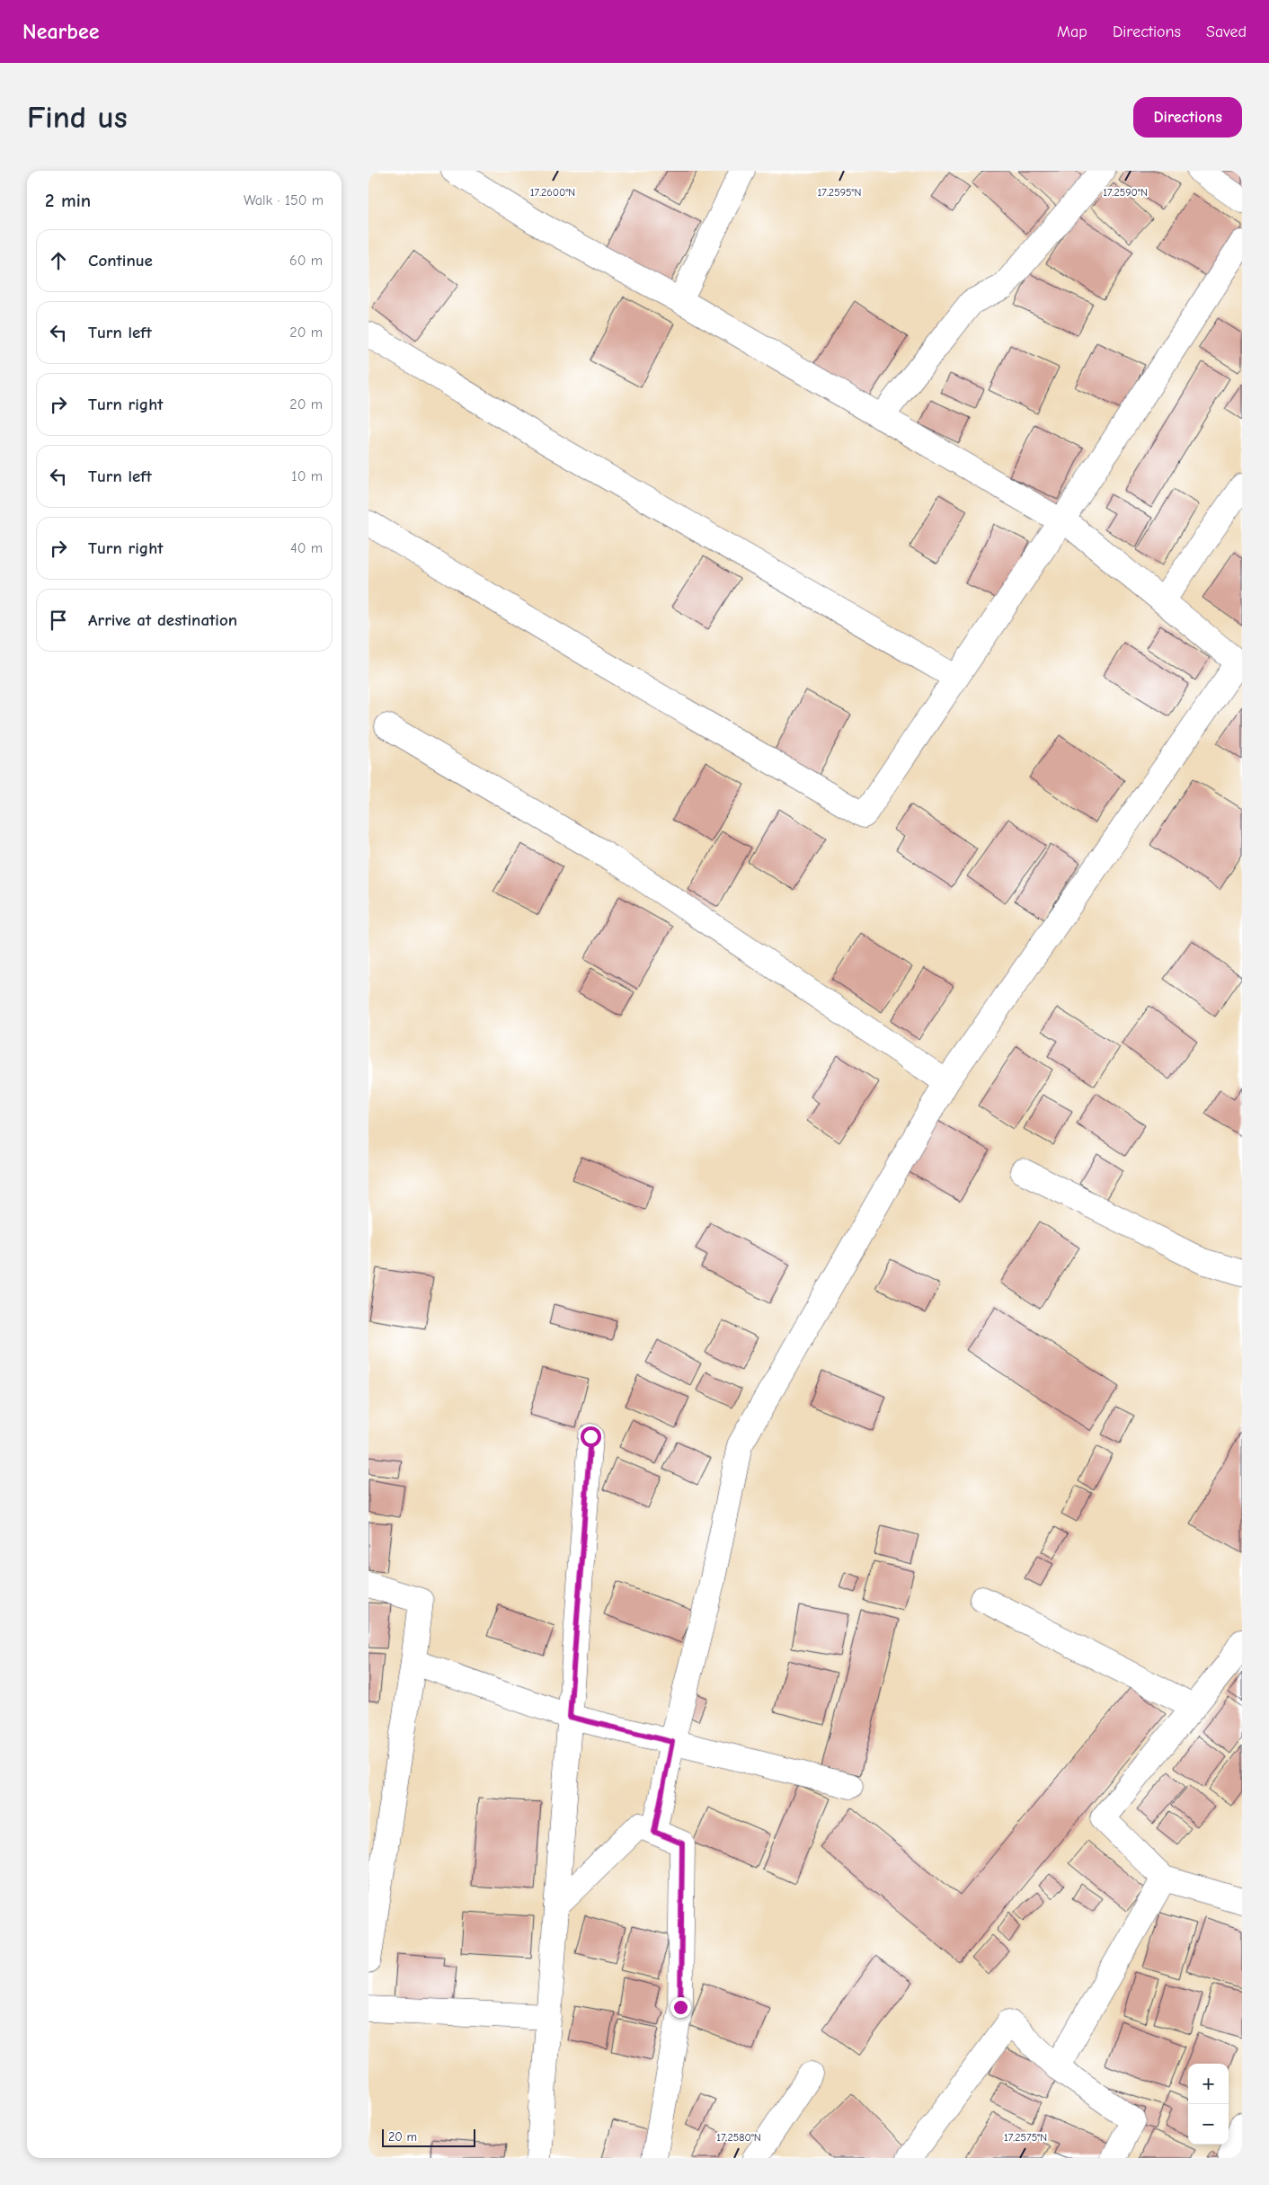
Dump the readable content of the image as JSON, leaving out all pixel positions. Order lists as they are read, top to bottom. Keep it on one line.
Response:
{"scale_bar":"20 m","page":{"header":"Nearbee","nav":["Map","Directions","Saved"],"buttons":"Directions","title":"Find us","heading":["2 min","Walk · 150 m"],"list":[["Continue","60 m"],["Turn left","20 m"],["Turn right","20 m"],["Turn left","10 m"],["Turn right","40 m"],"Arrive at destination"],"map_buttons":["+","−"],"scale":"20 m"},"coordinates":["17.2600°N","17.2595°N","17.2590°N","17.2580°N","17.2575°N"]}
